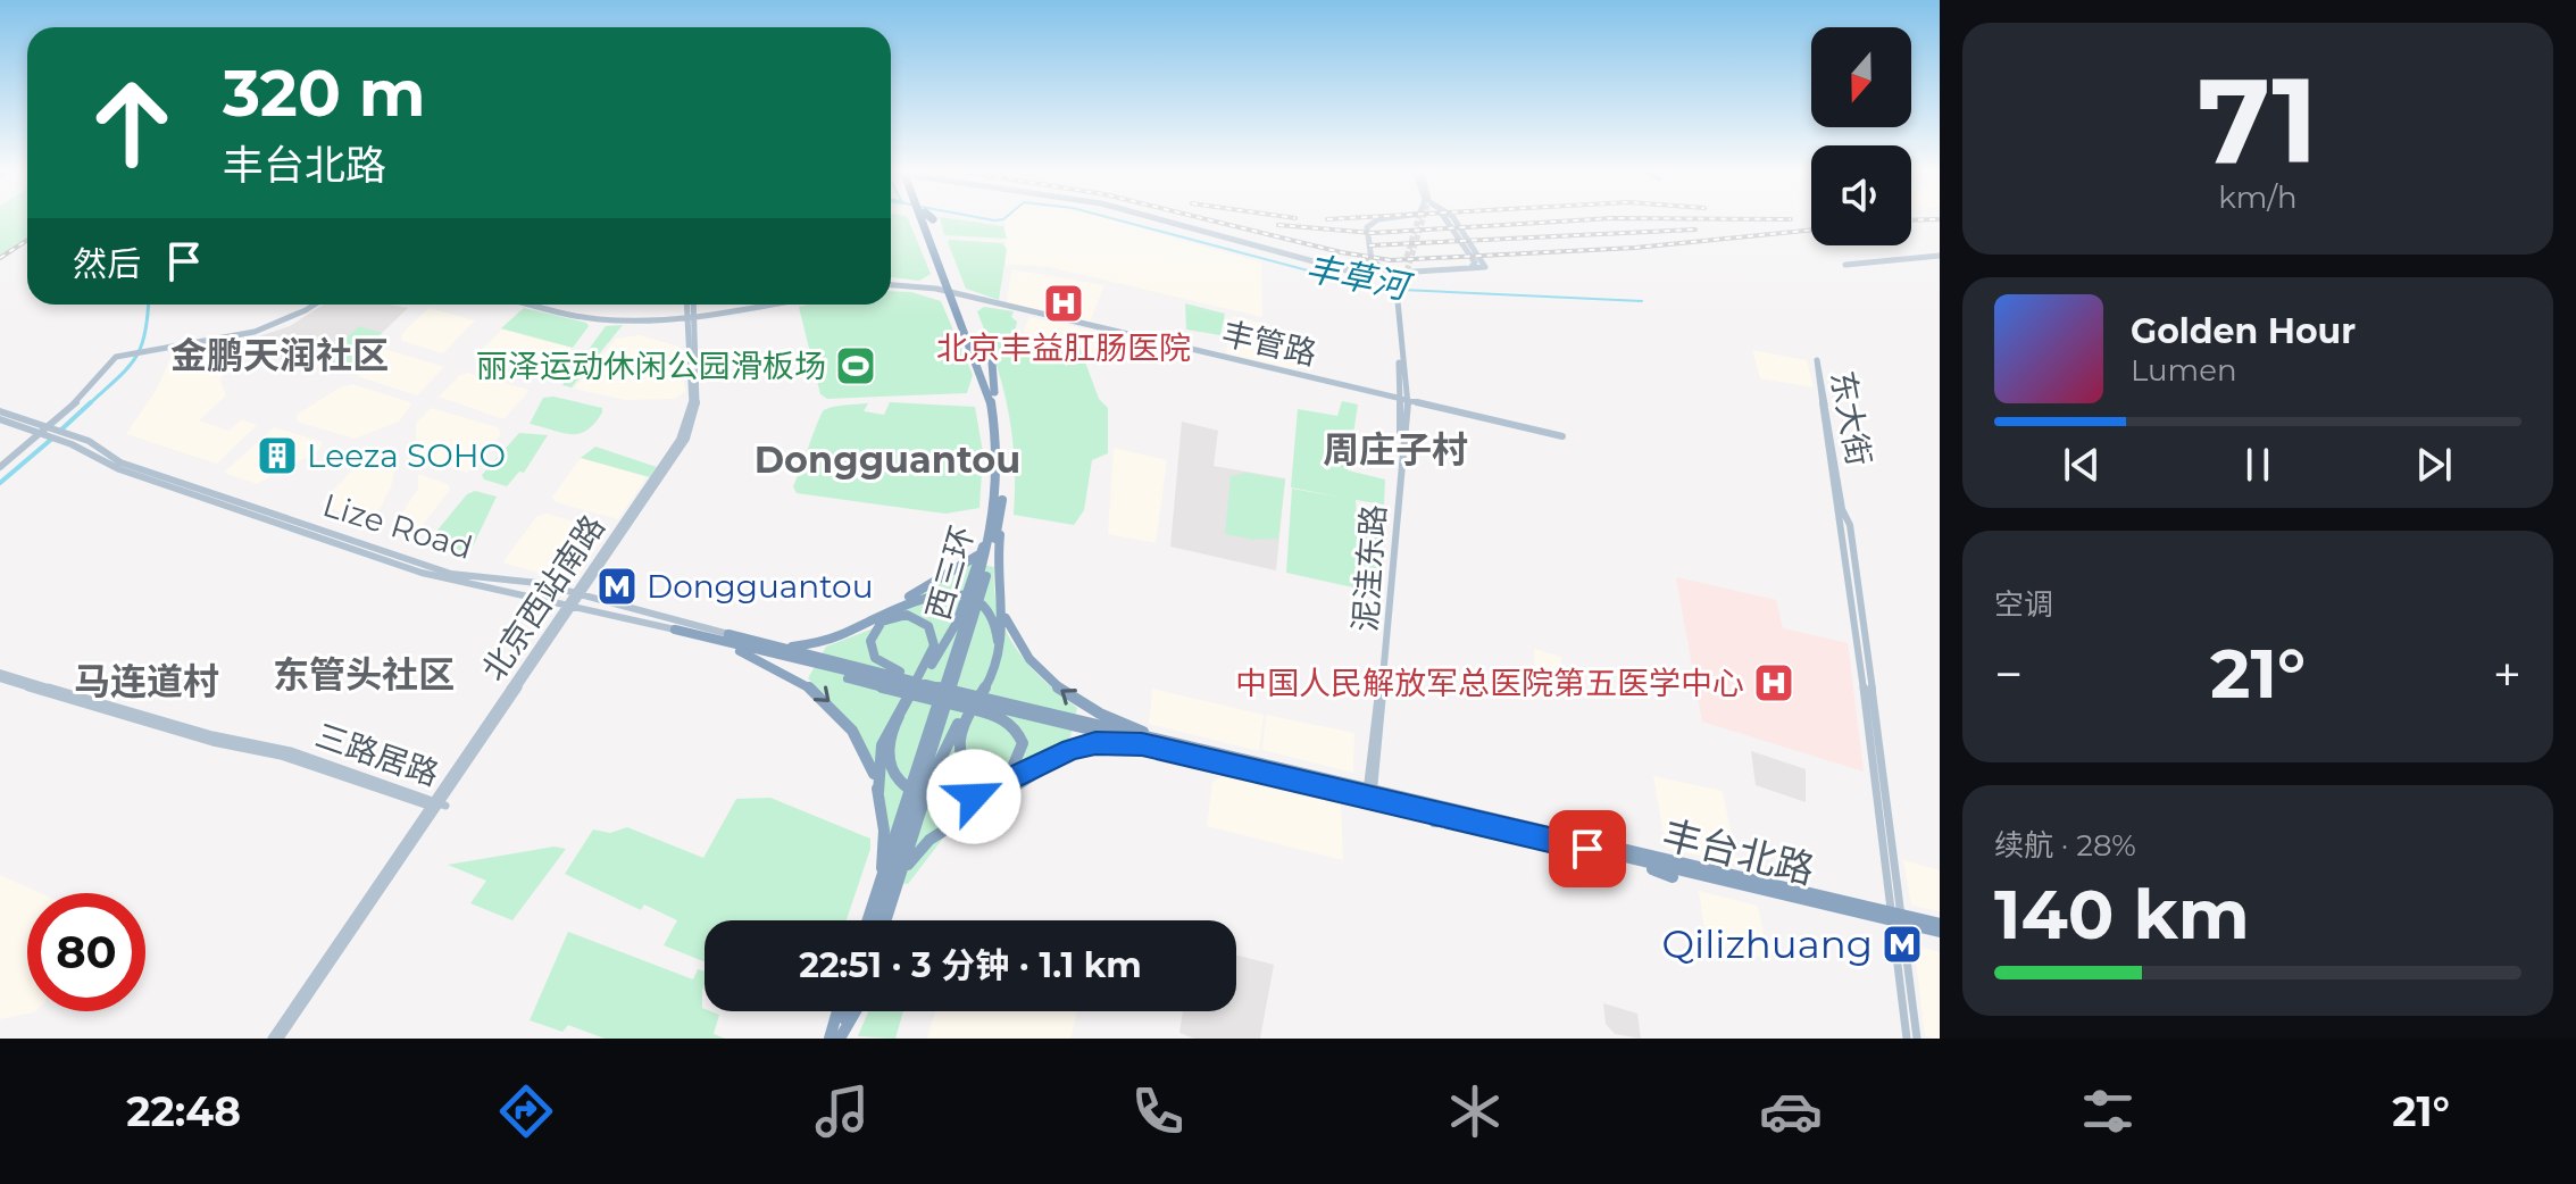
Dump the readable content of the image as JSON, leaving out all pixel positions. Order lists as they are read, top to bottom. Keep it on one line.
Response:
{"streets":{"highway":["Lize Road","西三环","丰台北路"],"main road":["丰管路","东大街","泥洼东路","北京西站南路","三路居路"]},"crossings":[["丰管路","泥洼东路"],["Lize Road","北京西站南路"],["北京西站南路","三路居路"]],"districts":["金鹏天润社区","周庄子村","Dongguantou","东管头社区","马连道村"],"water":["丰草河"],"places":{"hospital":["北京丰益肛肠医院","中国人民解放军总医院第五医学中心"],"sports":["丽泽运动休闲公园滑板场"],"building":["Leeza SOHO"],"metro station":["Dongguantou","Qilizhuang"]},"north":"bottom","page":{"tile":[["71","km/h"],"空调",["续航 · 28%","140 km"]],"turn":["320 m","丰台北路"],"then":"然后","song":["Golden Hour","Lumen"],"heat":["−","21°","+"],"limit":"80","trip":"22:51 · 3 分钟 · 1.1 km","tabs":["22:48","21°"]}}
